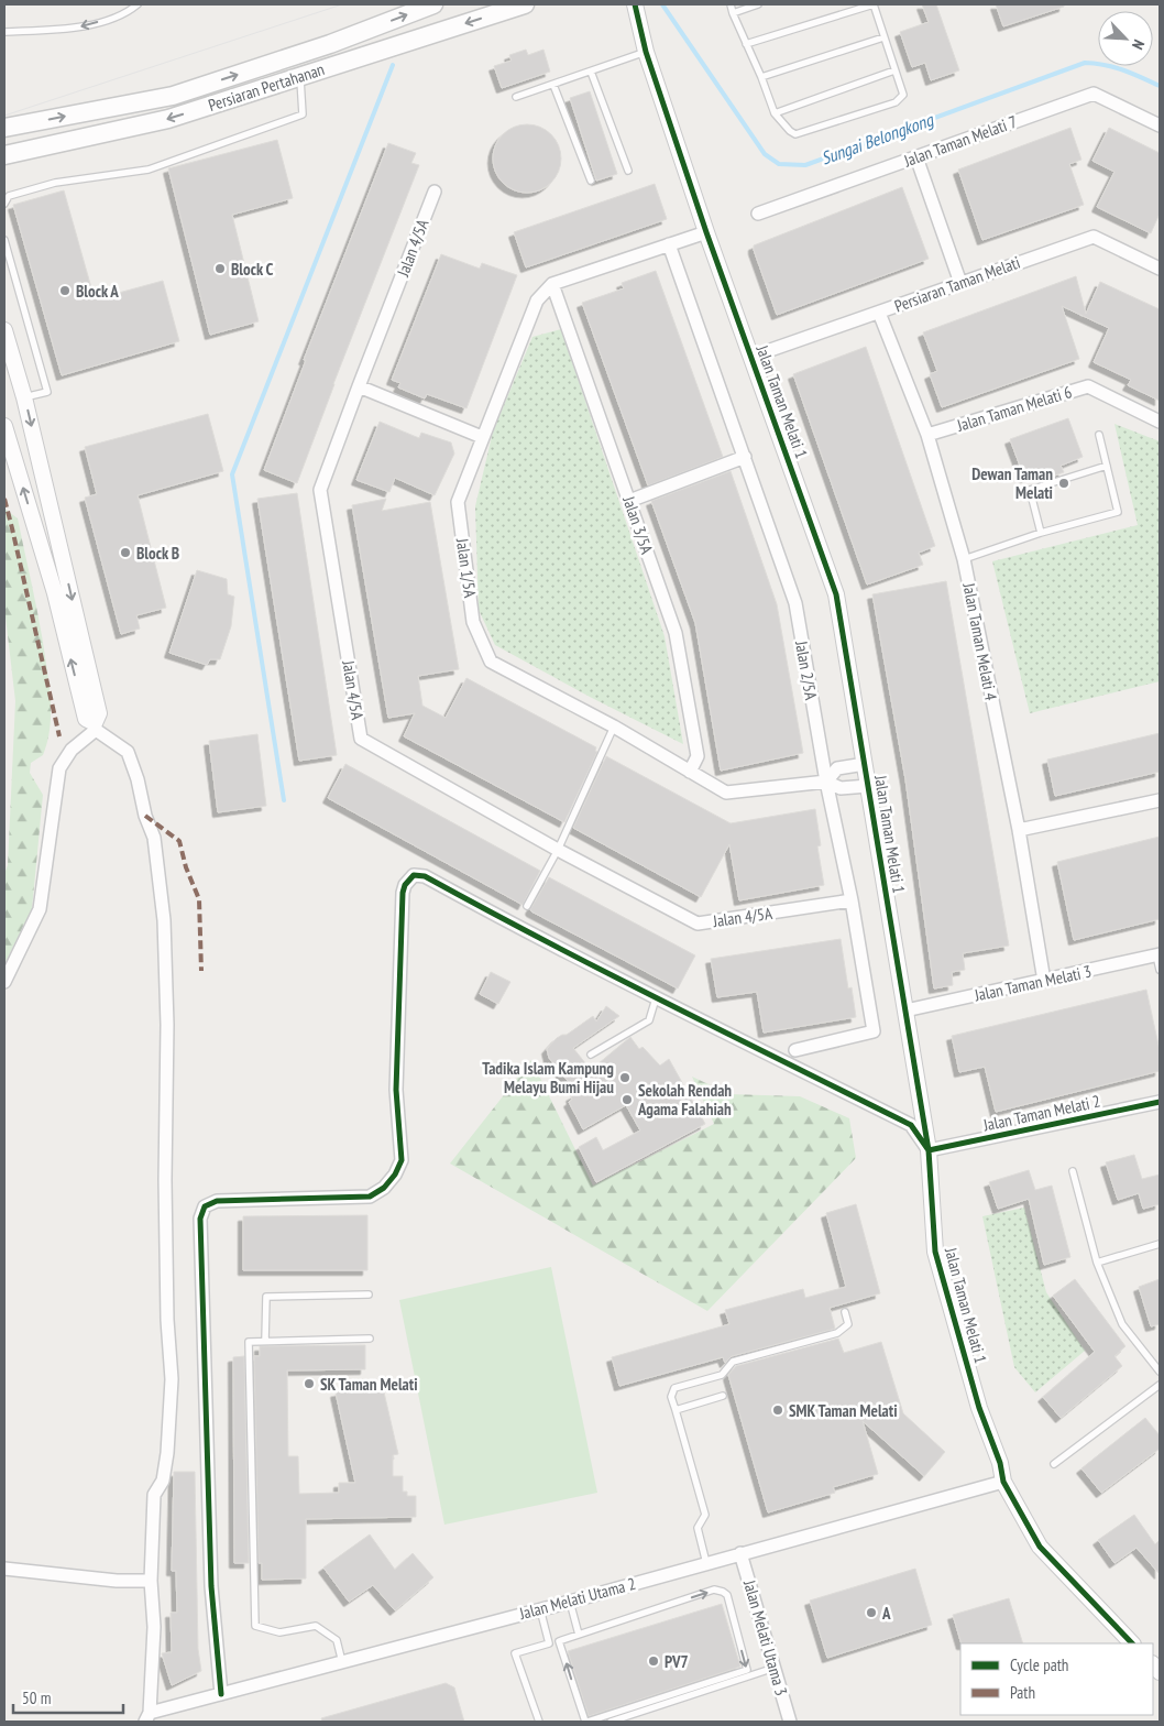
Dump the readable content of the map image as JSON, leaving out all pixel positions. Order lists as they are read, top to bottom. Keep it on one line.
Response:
{"streets":{"main road":["Persiaran Pertahanan"],"street":["Jalan Taman Melati 7","Jalan 4/5A","Persiaran Taman Melati","Jalan Taman Melati 1","Jalan Taman Melati 6","Jalan 3/5A","Jalan 1/5A","Jalan Taman Melati 4","Jalan 2/5A","Jalan Taman Melati 3","Jalan Taman Melati 2","Jalan Melati Utama 2","Jalan Melati Utama 3"]},"crossings":[["Jalan 4/5A","Jalan 2/5A"],["Persiaran Taman Melati","Jalan Taman Melati 1"],["Persiaran Taman Melati","Jalan Taman Melati 4"],["Jalan Taman Melati 1","Jalan 1/5A"],["Jalan Taman Melati 1","Jalan Taman Melati 3"],["Jalan Taman Melati 1","Jalan Taman Melati 2"],["Jalan Taman Melati 1","Jalan Melati Utama 2"],["Jalan Taman Melati 6","Jalan Taman Melati 4"],["Jalan 3/5A","Jalan 1/5A"],["Jalan 1/5A","Jalan 2/5A"],["Jalan Taman Melati 4","Jalan Taman Melati 3"],["Jalan Melati Utama 2","Jalan Melati Utama 3"]],"water":["Sungai Belongkong"],"places":["Block C","Block A","Dewan Taman Melati","Block B","Tadika Islam Kampung Melayu Bumi Hijau","Sekolah Rendah Agama Falahiah","SK Taman Melati","SMK Taman Melati","A","PV7"],"legend":["Cycle path","Path"],"scale_bar":"50 m","north":"bottom right"}
